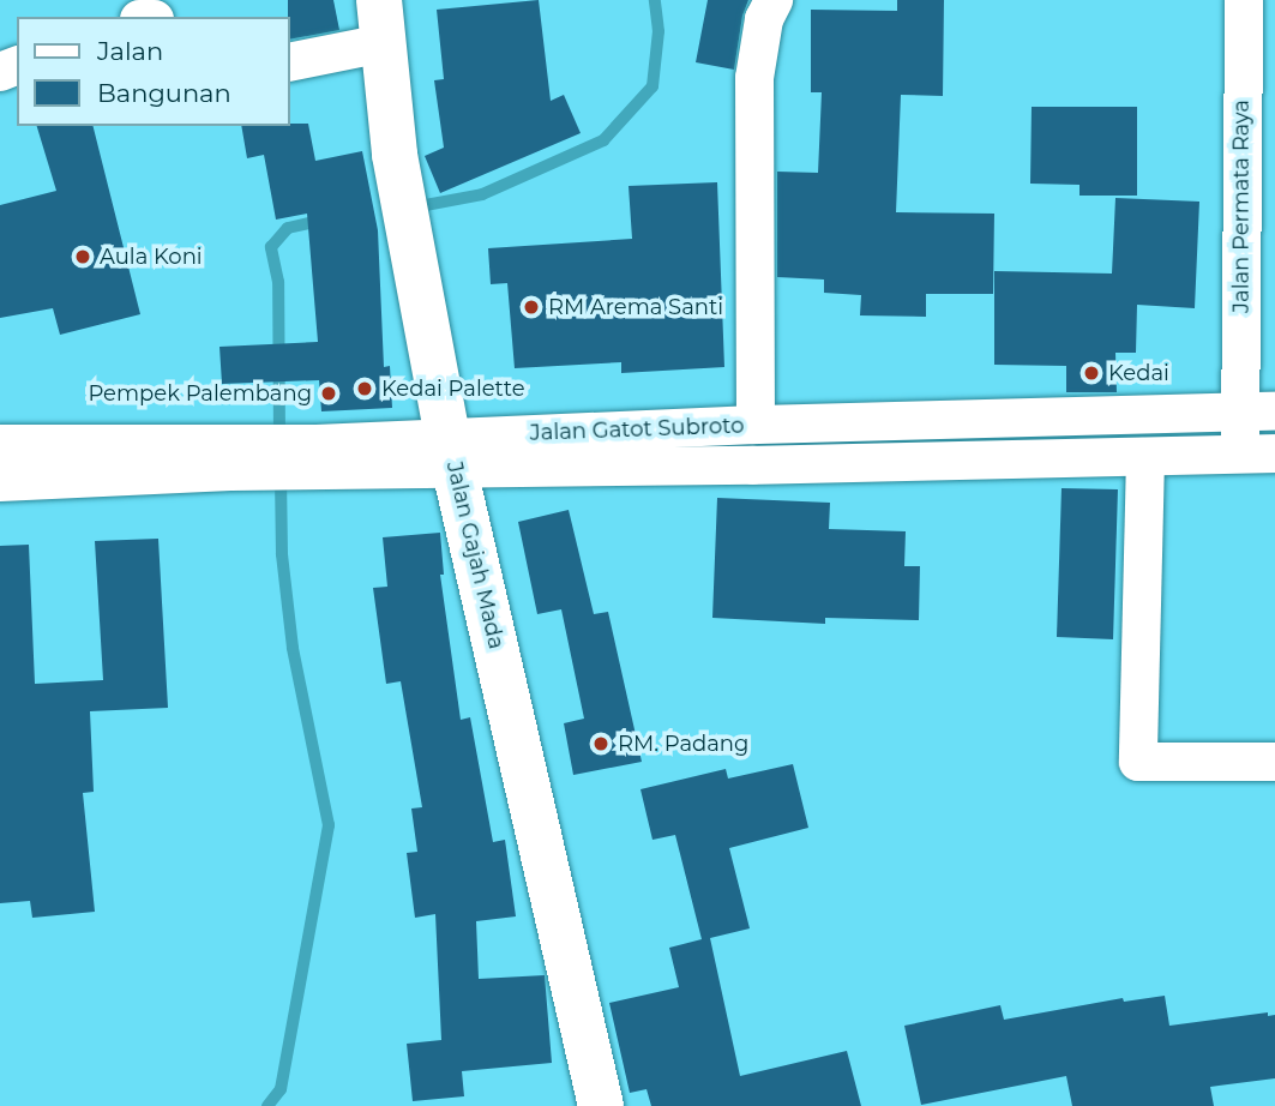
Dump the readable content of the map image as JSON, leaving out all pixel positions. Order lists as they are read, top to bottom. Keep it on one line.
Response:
{"streets":{"main road":["Jalan Gajah Mada"],"street":["Jalan Permata Raya","Jalan Gatot Subroto"]},"crossings":[["Jalan Permata Raya","Jalan Gatot Subroto"],["Jalan Gatot Subroto","Jalan Gajah Mada"]],"places":["Aula Koni","RM Arema Santi","Kedai","Kedai Palette","Pempek Palembang","RM. Padang"],"legend":["Jalan","Bangunan"]}
